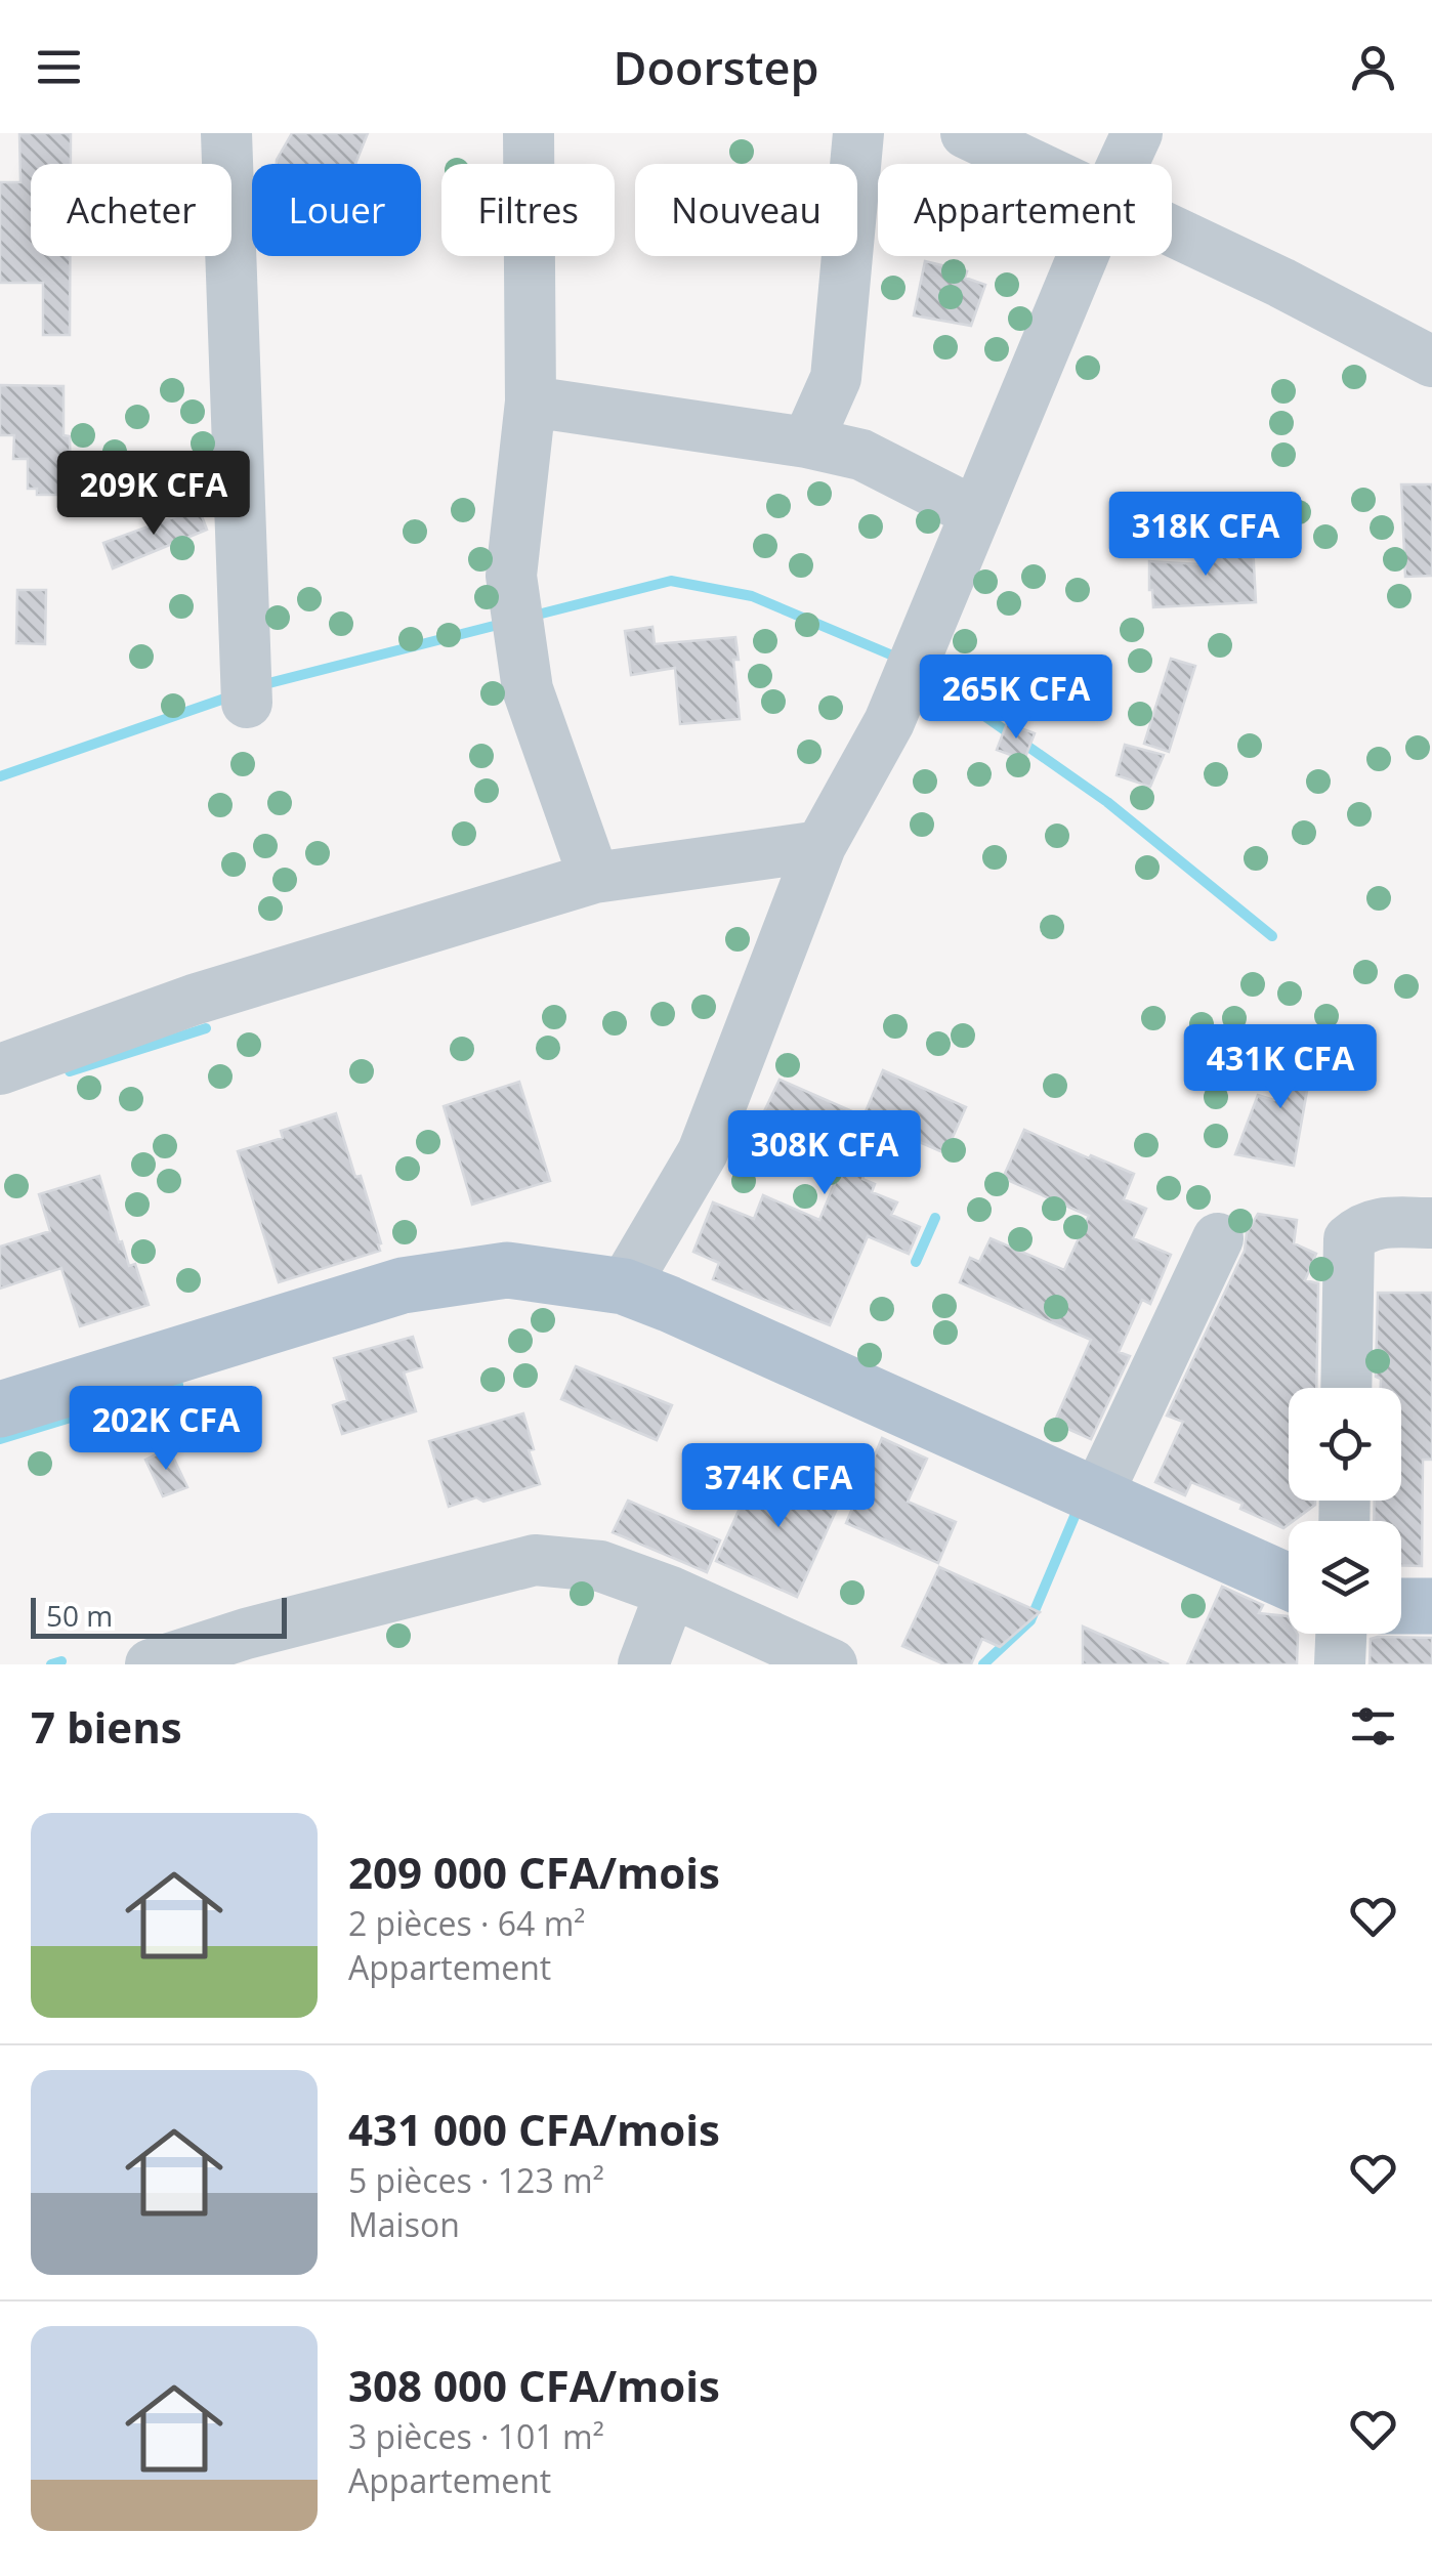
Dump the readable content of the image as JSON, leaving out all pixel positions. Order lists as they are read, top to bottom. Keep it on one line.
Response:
{"scale_bar":"50 m","page":{"header":"Doorstep","chip":["Acheter","Louer","Filtres","Nouveau","Appartement"],"price":["209K CFA","318K CFA","265K CFA","431K CFA","308K CFA","202K CFA","374K CFA"],"scale":"50 m","heading":"7 biens","list":[{"name":"209 000 CFA/mois","note":"2 pièces · 64 m² · Appartement"},{"name":"431 000 CFA/mois","note":"5 pièces · 123 m² · Maison"},{"name":"308 000 CFA/mois","note":"3 pièces · 101 m² · Appartement"}]}}
